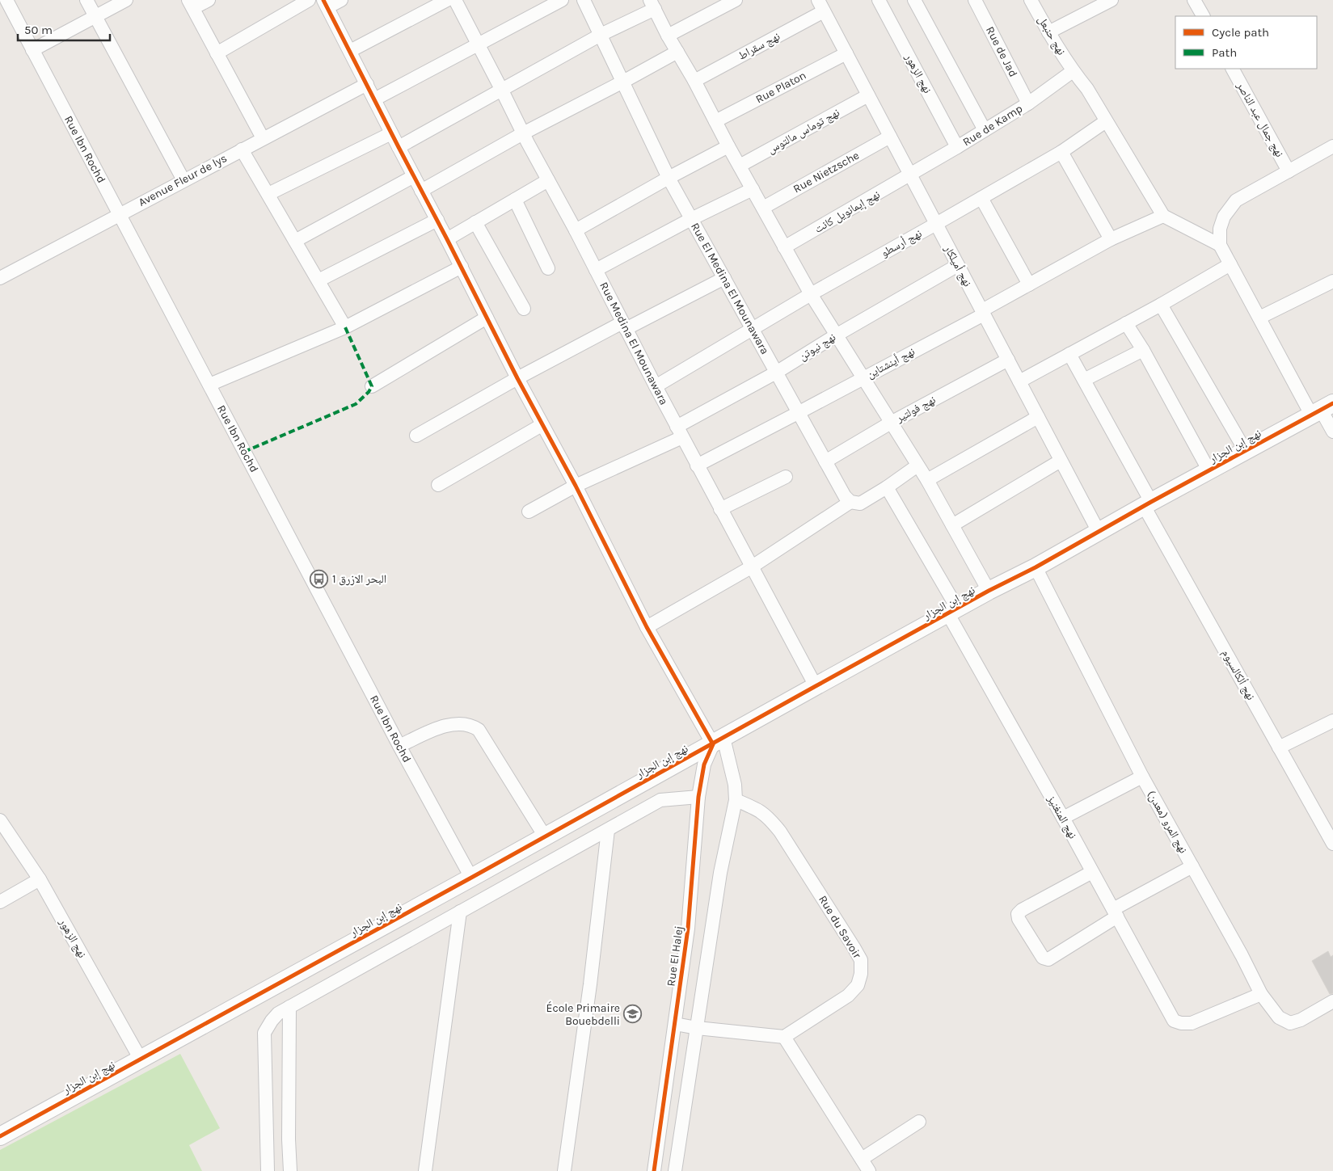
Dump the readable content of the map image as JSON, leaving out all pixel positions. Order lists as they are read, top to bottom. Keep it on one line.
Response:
{"streets":{"street":["نهج حنبعل","نهج سقراط","Rue de Jad","نهج الزهور","Rue Platon","نهج جمال عبد الناصر","Rue de Kamp","نهج توماس مالتوس","Rue Ibn Rochd","Rue Nietzsche","Avenue Fleur de lys","نهج إيمانويل كانت","نهج أرسطو","نهج أميلكار","Rue El Medina El Mounawara","Rue Medina El Mounawara","نهج نيوتن","نهج أينشتاين","نهج فولتير","نهج إبن الجزار","نهج ألكالسيوم","نهج المنغنيز","نهج المرو (معدن)","Rue du Savoir","Rue El Halej"]},"crossings":[["نهج حنبعل","Rue de Kamp"],["نهج حنبعل","نهج أرسطو"],["نهج حنبعل","نهج أينشتاين"],["نهج سقراط","نهج أميلكار"],["Rue de Jad","Rue de Kamp"],["نهج الزهور","Rue de Kamp"],["نهج الزهور","نهج إبن الجزار"],["Rue Platon","نهج أميلكار"],["Rue de Kamp","نهج إيمانويل كانت"],["Rue de Kamp","نهج أميلكار"],["نهج توماس مالتوس","نهج أميلكار"],["Rue Ibn Rochd","Avenue Fleur de lys"],["Rue Ibn Rochd","نهج إبن الجزار"],["Rue Nietzsche","نهج أميلكار"],["نهج إيمانويل كانت","نهج أميلكار"],["نهج أرسطو","نهج أميلكار"],["نهج أرسطو","Rue El Medina El Mounawara"],["نهج أرسطو","Rue Medina El Mounawara"],["نهج أميلكار","نهج نيوتن"],["نهج أميلكار","نهج أينشتاين"],["نهج أميلكار","نهج فولتير"],["نهج أميلكار","نهج إبن الجزار"],["Rue El Medina El Mounawara","نهج نيوتن"],["Rue El Medina El Mounawara","نهج أينشتاين"],["Rue El Medina El Mounawara","نهج فولتير"],["Rue Medina El Mounawara","نهج نيوتن"],["Rue Medina El Mounawara","نهج أينشتاين"],["Rue Medina El Mounawara","نهج إبن الجزار"],["نهج إبن الجزار","نهج ألكالسيوم"],["نهج إبن الجزار","نهج المنغنيز"],["نهج إبن الجزار","نهج المرو (معدن)"],["نهج إبن الجزار","Rue El Halej"],["نهج المنغنيز","نهج المرو (معدن)"]],"places":{"bus stop":["1 البحر الازرق"],"school or university":["École Primaire Bouebdelli"]},"legend":["Cycle path","Path"],"scale_bar":"50 m"}
